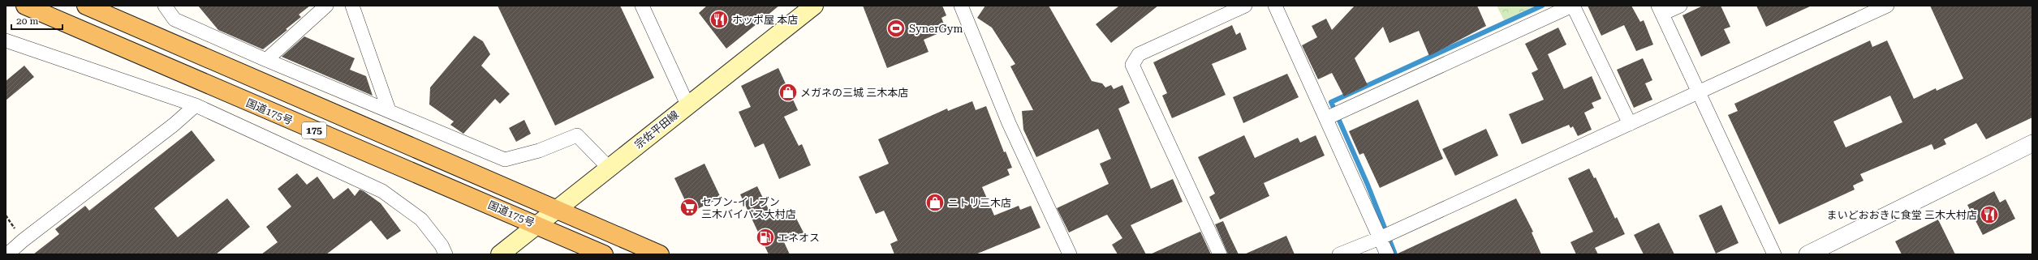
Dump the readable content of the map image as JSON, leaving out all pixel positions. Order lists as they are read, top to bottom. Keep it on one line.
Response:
{"streets":{"highway":["国道175号","175"],"main road":["宗佐平田線"]},"crossings":[["国道175号","宗佐平田線"]],"places":{"restaurant":["ホッポ屋 本店","まいどおおきに食堂 三木大村店"],"sports":["SynerGym"],"shop":["メガネの三城 三木本店","ニトリ三木店"],"supermarket":["セブン-イレブン 三木バイパス大村店"],"fuel station":["エネオス"]},"scale_bar":"20 m"}
